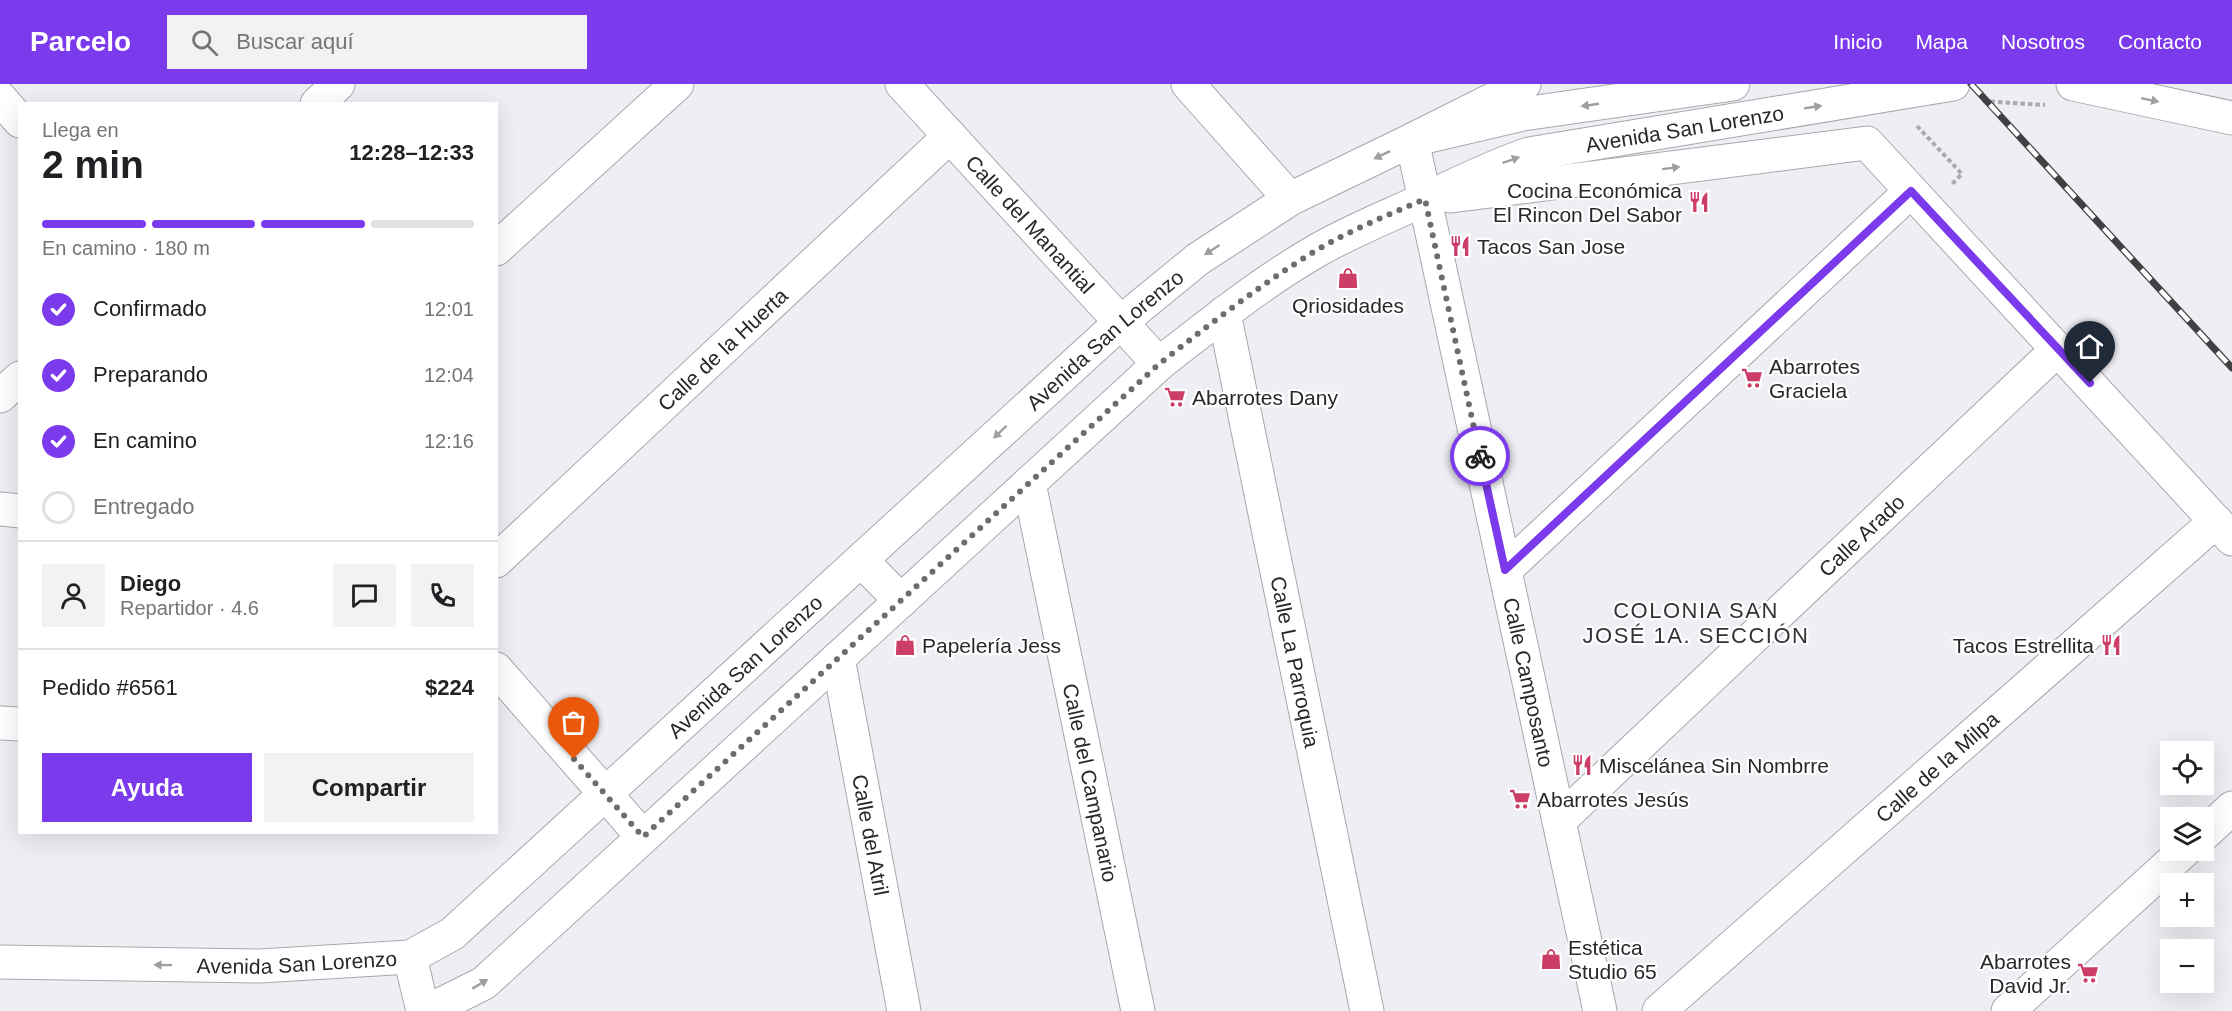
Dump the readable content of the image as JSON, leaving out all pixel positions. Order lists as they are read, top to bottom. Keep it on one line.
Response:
{"streets":{"street":["Avenida San Lorenzo","Calle del Manantial","Calle de la Huerta","Calle Arado","Calle La Parroquia","Calle Camposanto","Calle de la Milpa","Calle del Campanario","Calle del Atril"]},"crossings":[["Avenida San Lorenzo","Calle del Manantial"],["Avenida San Lorenzo","Calle La Parroquia"],["Avenida San Lorenzo","Calle Camposanto"],["Avenida San Lorenzo","Calle del Campanario"],["Avenida San Lorenzo","Calle del Atril"],["Calle del Manantial","Calle de la Huerta"],["Calle Arado","Calle Camposanto"]],"districts":["COLONIA SAN JOSÉ 1A. SECCIÓN"],"places":{"restaurant":["Cocina Económica El Rincon Del Sabor","Tacos San Jose","Tacos Estrellita","Miscelánea Sin Nombrre"],"shop":["Qriosidades","Papelería Jess","Estética Studio 65"],"supermarket":["Abarrotes Graciela","Abarrotes Dany","Abarrotes Jesús","Abarrotes David Jr."]},"page":{"header":"Parcelo","search":"Buscar aquí","nav":["Inicio","Mapa","Nosotros","Contacto"],"heading":["2 min","Llega en","12:28–12:33"],"panel":["Diego","Repartidor · 4.6","Pedido #6561","$224"],"bar":"En camino · 180 m","list":[["Confirmado","12:01"],["Preparando","12:04"],["En camino","12:16"],"Entregado"],"map_buttons":["+","−"],"buttons":["Ayuda","Compartir"]}}
